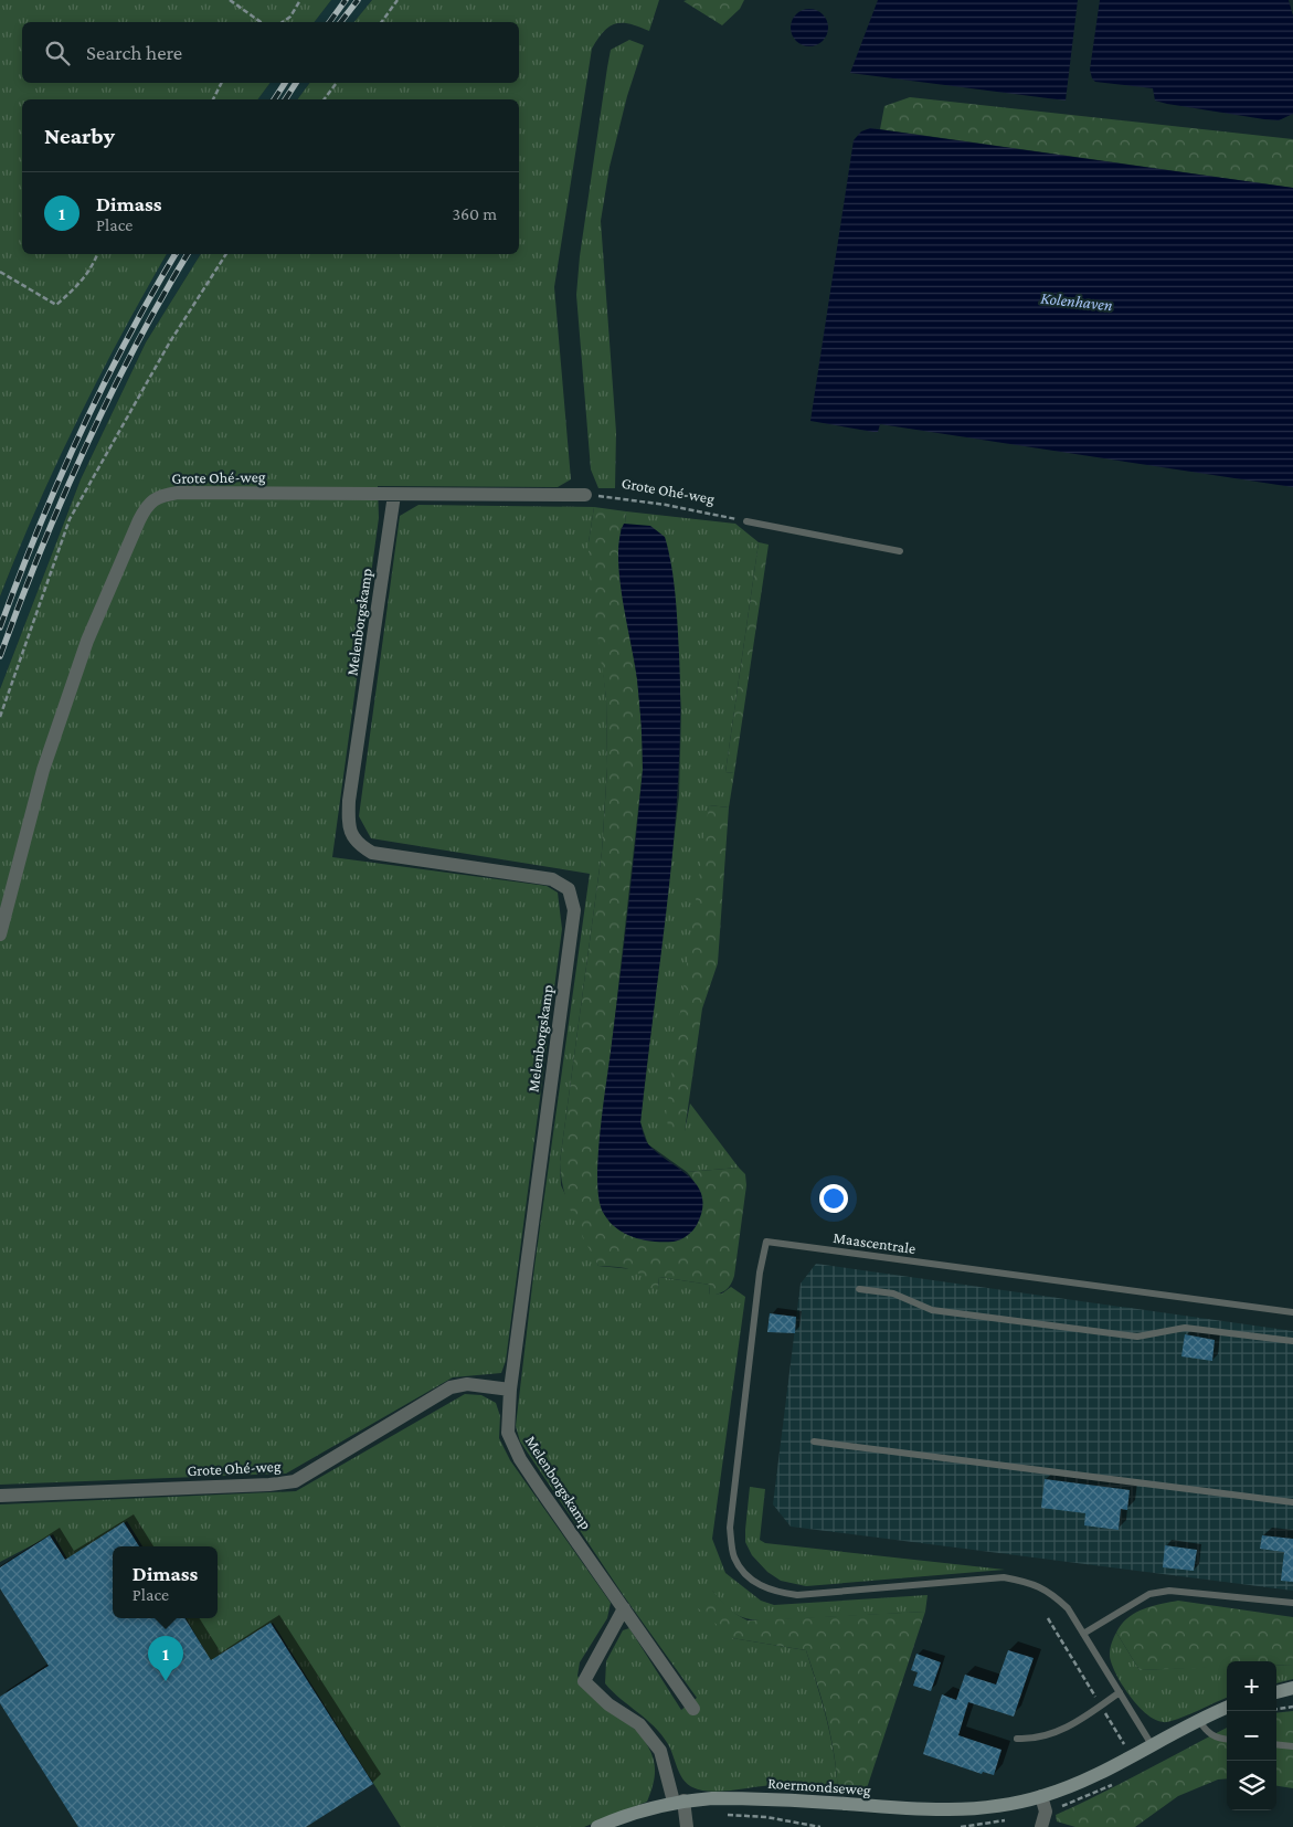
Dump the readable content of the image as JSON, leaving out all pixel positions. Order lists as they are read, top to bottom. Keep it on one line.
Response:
{"streets":{"main road":["Roermondseweg"],"street":["Grote Ohé-weg","Melenborgskamp"],"lane":["Maascentrale"]},"crossings":[["Grote Ohé-weg","Melenborgskamp"]],"water":["Kolenhaven"],"page":{"search":"Search here","heading":"Nearby","list":[{"mark":"1","name":"Dimass","note":"Place","value":"360 m"}],"popup":["Dimass","Place"],"pins":"1","map_buttons":["+","−"]}}
